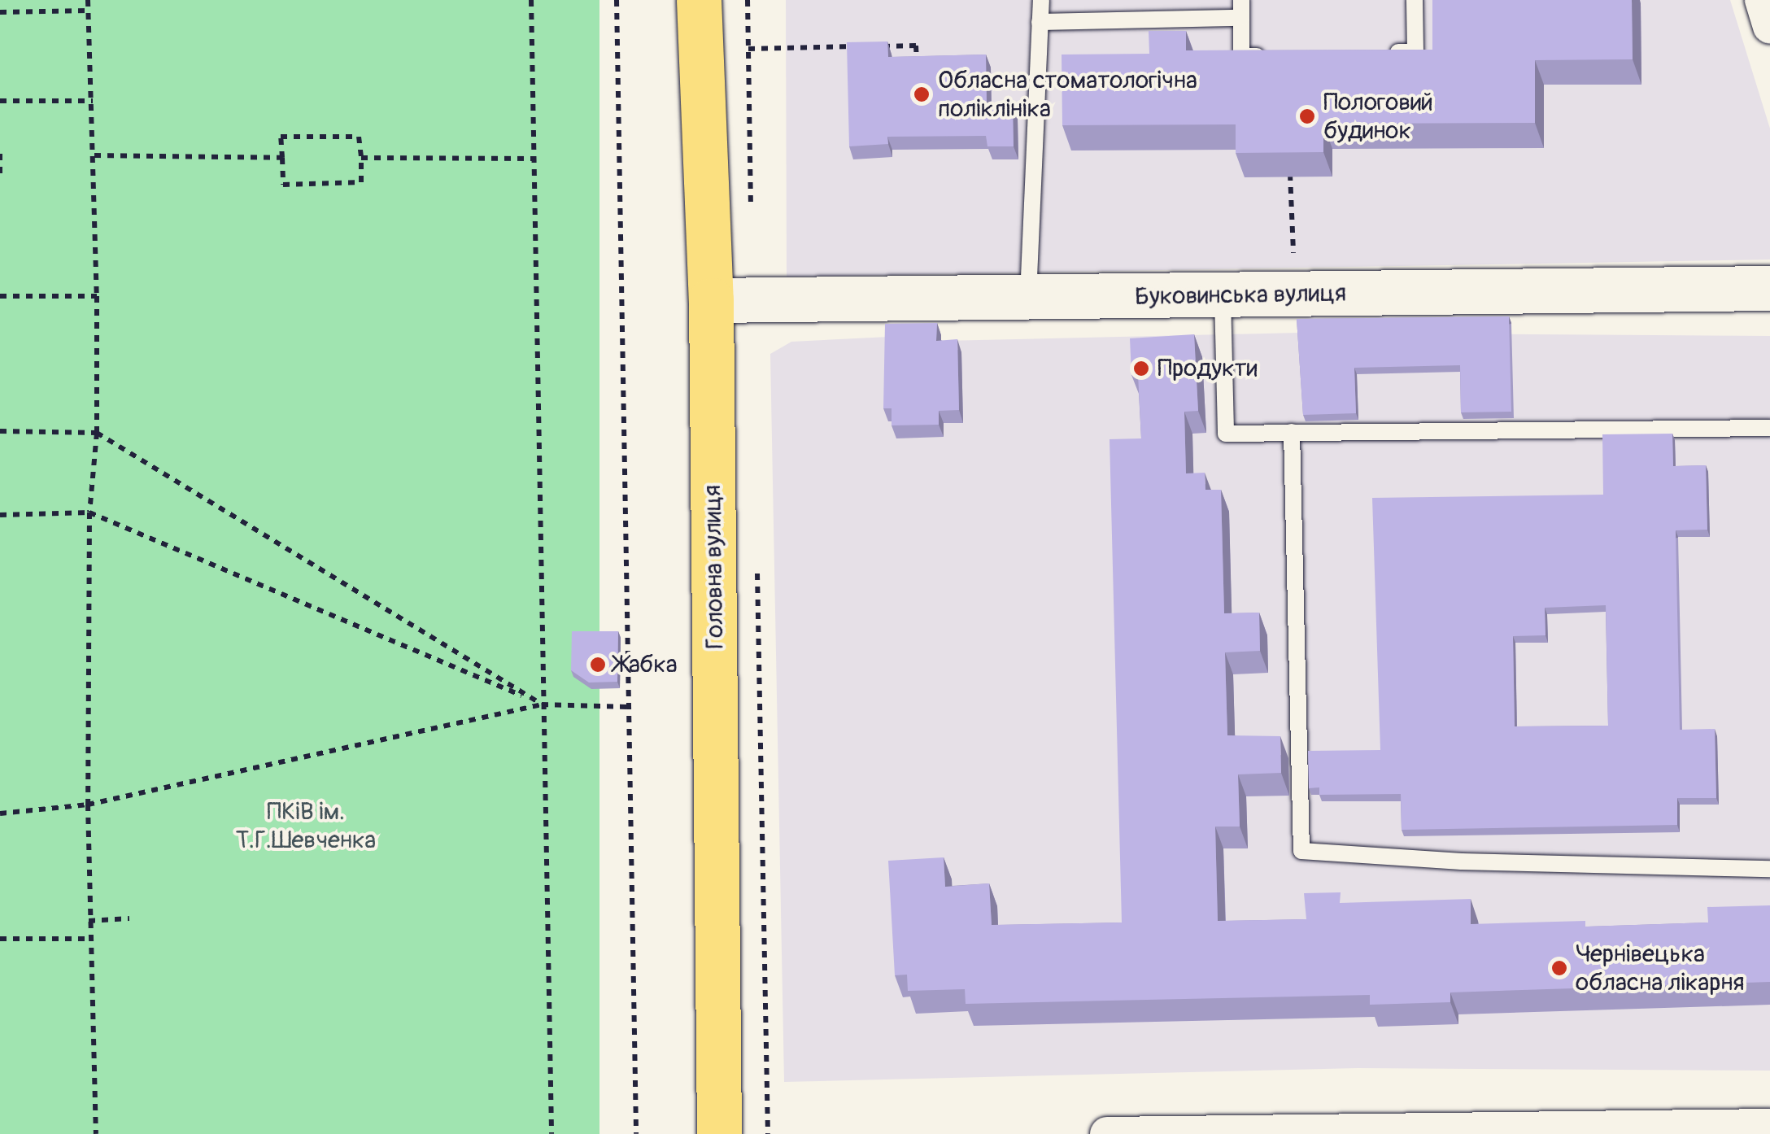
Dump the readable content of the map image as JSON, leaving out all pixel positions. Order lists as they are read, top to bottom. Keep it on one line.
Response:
{"streets":{"main road":["Головна вулиця"],"street":["Буковинська вулиця"]},"crossings":[["Буковинська вулиця","Головна вулиця"]],"parks":["ПКіВ ім. Т.Г.Шевченка"],"places":["Обласна стоматологічна поліклініка","Пологовий будинок","Продукти","Жабка","Чернівецька обласна лікарня"]}
